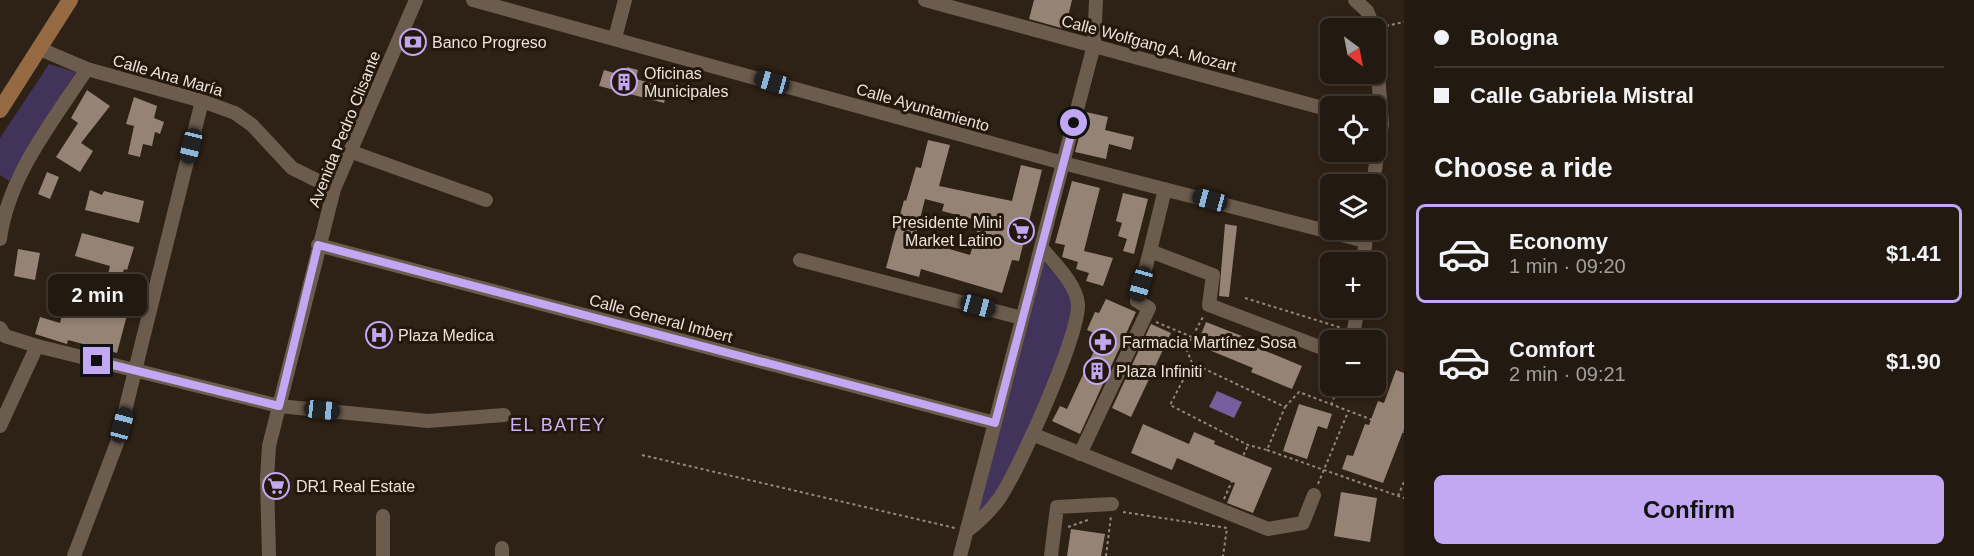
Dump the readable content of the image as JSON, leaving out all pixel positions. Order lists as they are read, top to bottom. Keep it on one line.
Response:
{"streets":{"street":["Calle Wolfgang A. Mozart","Calle Ana María","Calle Ayuntamiento","Avenida Pedro Clisante","Calle General Imbert"]},"crossings":[["Calle Ana María","Avenida Pedro Clisante"],["Avenida Pedro Clisante","Calle General Imbert"]],"districts":["EL BATEY"],"places":{"bank":["Banco Progreso"],"building":["Oficinas Municipales","Plaza Infiniti"],"supermarket":["Presidente Mini Market Latino","DR1 Real Estate"],"hospital":["Plaza Medica"],"pharmacy":["Farmacia Martínez Sosa"]},"north":"bottom right","page":{"banner":["Bologna","Calle Gabriela Mistral"],"map_buttons":["+","−"],"heading":"Choose a ride","list":[{"name":"Economy","note":"1 min · 09:20","value":"$1.41"},{"name":"Comfort","note":"2 min · 09:21","value":"$1.90"}],"bubble":"2 min","buttons":"Confirm"}}
